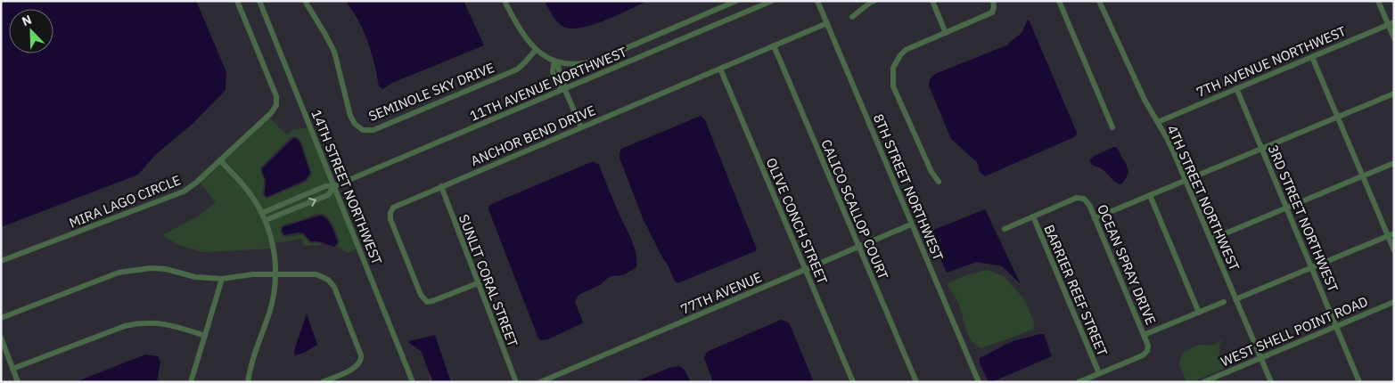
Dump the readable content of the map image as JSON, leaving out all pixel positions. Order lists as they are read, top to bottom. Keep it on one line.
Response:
{"streets":{"street":["7TH AVENUE NORTHWEST","11TH AVENUE NORTHWEST","SEMINOLE SKY DRIVE","ANCHOR BEND DRIVE","14TH STREET NORTHWEST","8TH STREET NORTHWEST","4TH STREET NORTHWEST","MIRA LAGO CIRCLE","CALICO SCALLOP COURT","3RD STREET NORTHWEST","OLIVE CONCH STREET","OCEAN SPRAY DRIVE","SUNLIT CORAL STREET","BARRIER REEF STREET","77TH AVENUE","WEST SHELL POINT ROAD"]},"crossings":[["7TH AVENUE NORTHWEST","4TH STREET NORTHWEST"],["7TH AVENUE NORTHWEST","3RD STREET NORTHWEST"],["11TH AVENUE NORTHWEST","14TH STREET NORTHWEST"],["ANCHOR BEND DRIVE","8TH STREET NORTHWEST"],["ANCHOR BEND DRIVE","CALICO SCALLOP COURT"],["ANCHOR BEND DRIVE","OLIVE CONCH STREET"],["ANCHOR BEND DRIVE","SUNLIT CORAL STREET"],["8TH STREET NORTHWEST","77TH AVENUE"],["4TH STREET NORTHWEST","WEST SHELL POINT ROAD"],["CALICO SCALLOP COURT","77TH AVENUE"],["3RD STREET NORTHWEST","WEST SHELL POINT ROAD"],["OLIVE CONCH STREET","77TH AVENUE"],["OCEAN SPRAY DRIVE","BARRIER REEF STREET"]],"north":"top left"}
